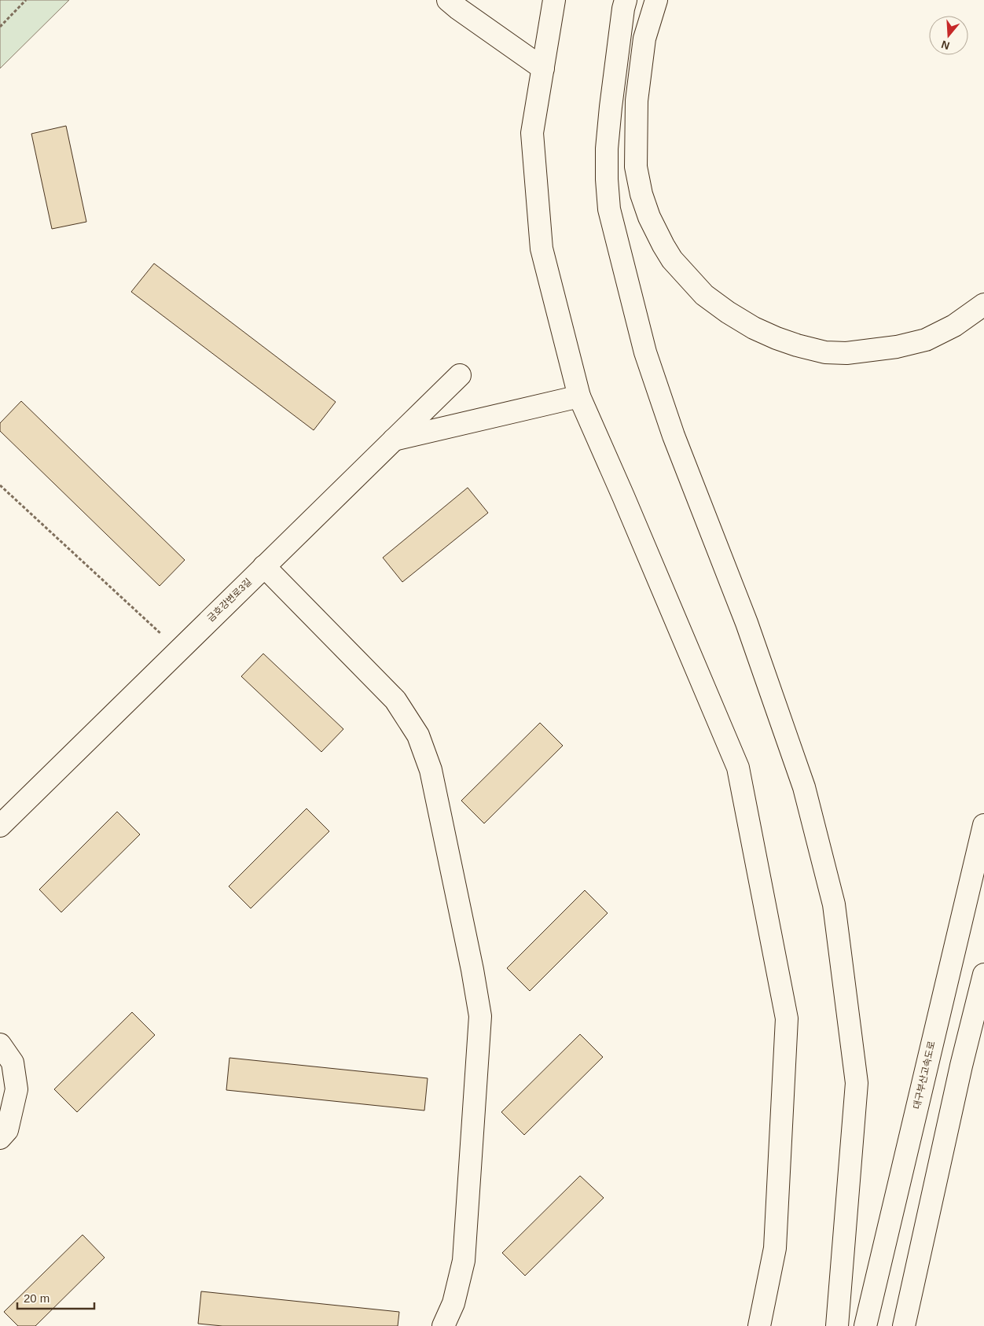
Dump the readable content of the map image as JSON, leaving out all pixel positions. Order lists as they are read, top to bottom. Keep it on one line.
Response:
{"streets":{"main road":["금호강변로3길","대구부산고속도로"]},"scale_bar":"20 m","north":"bottom"}
